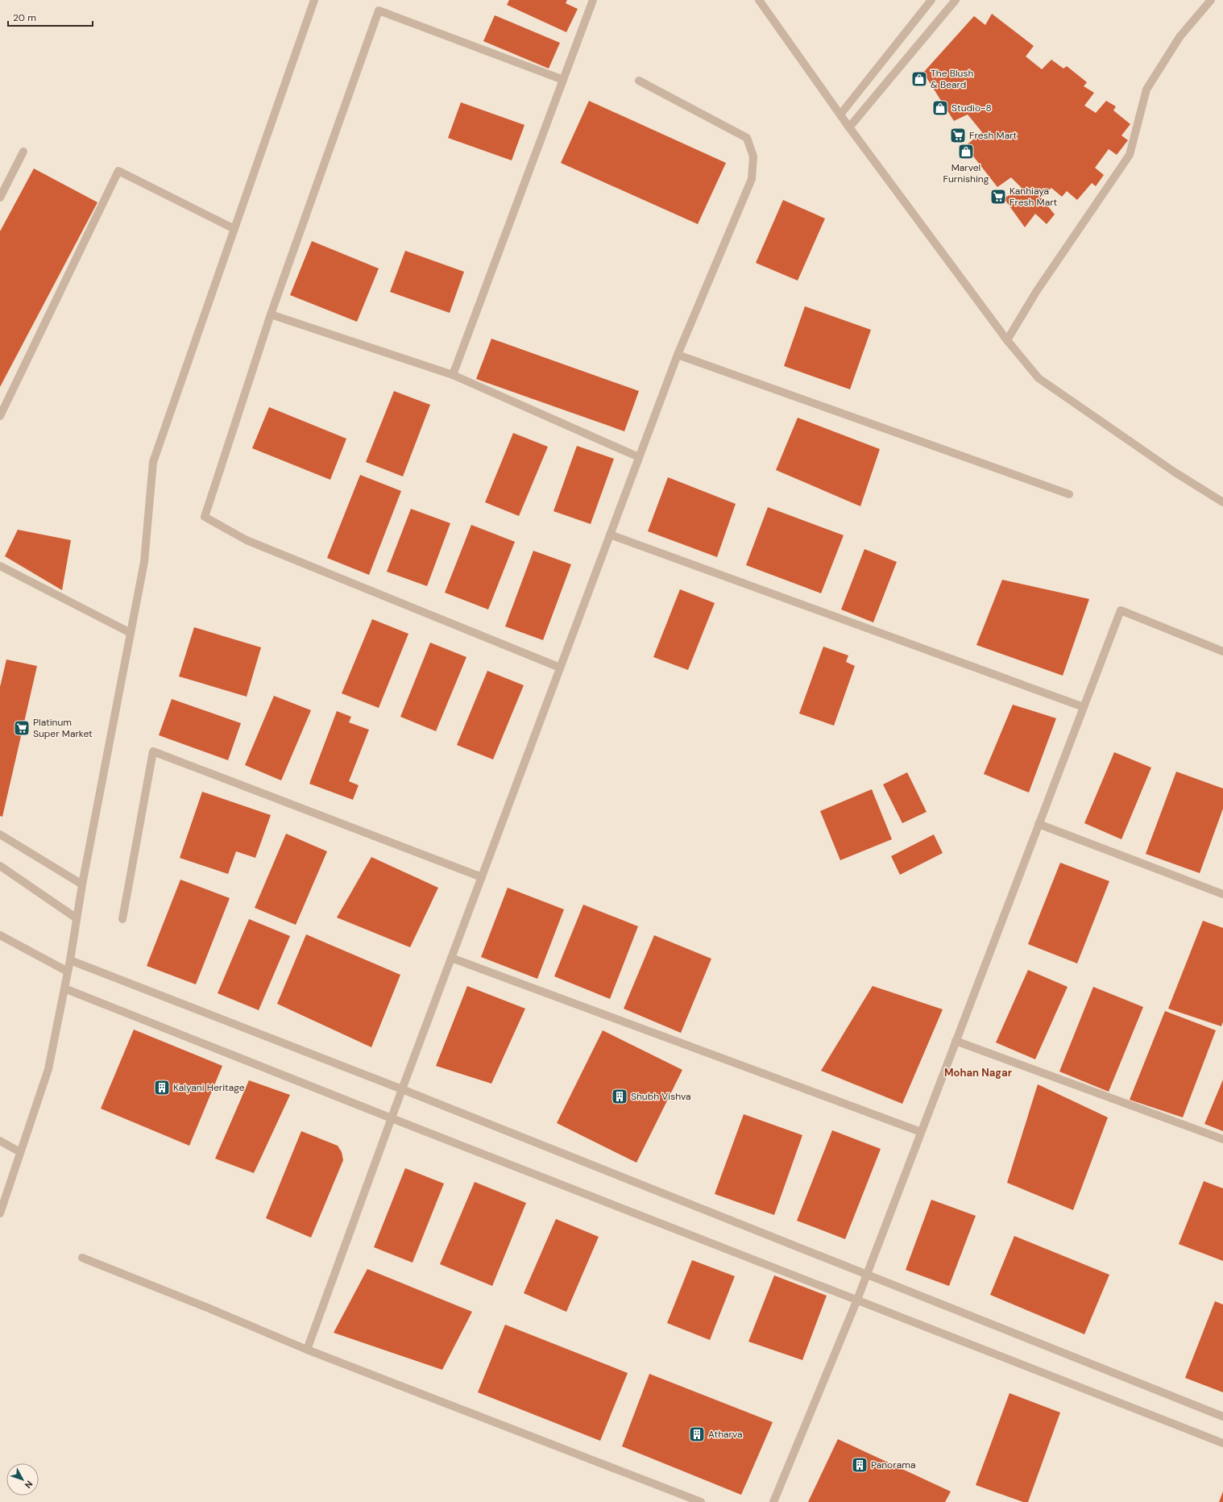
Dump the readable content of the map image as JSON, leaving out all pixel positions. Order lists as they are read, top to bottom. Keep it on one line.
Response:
{"districts":["Mohan Nagar"],"places":{"shop":["The Blush & Beard","Studio-8","Marvel Furnishing"],"supermarket":["Fresh Mart","Kanhiaya Fresh Mart","Platinum Super Market"],"building":["Kalyani Heritage","Shubh Vishva","Atharva","Panorama"]},"scale_bar":"20 m","north":"bottom right"}
